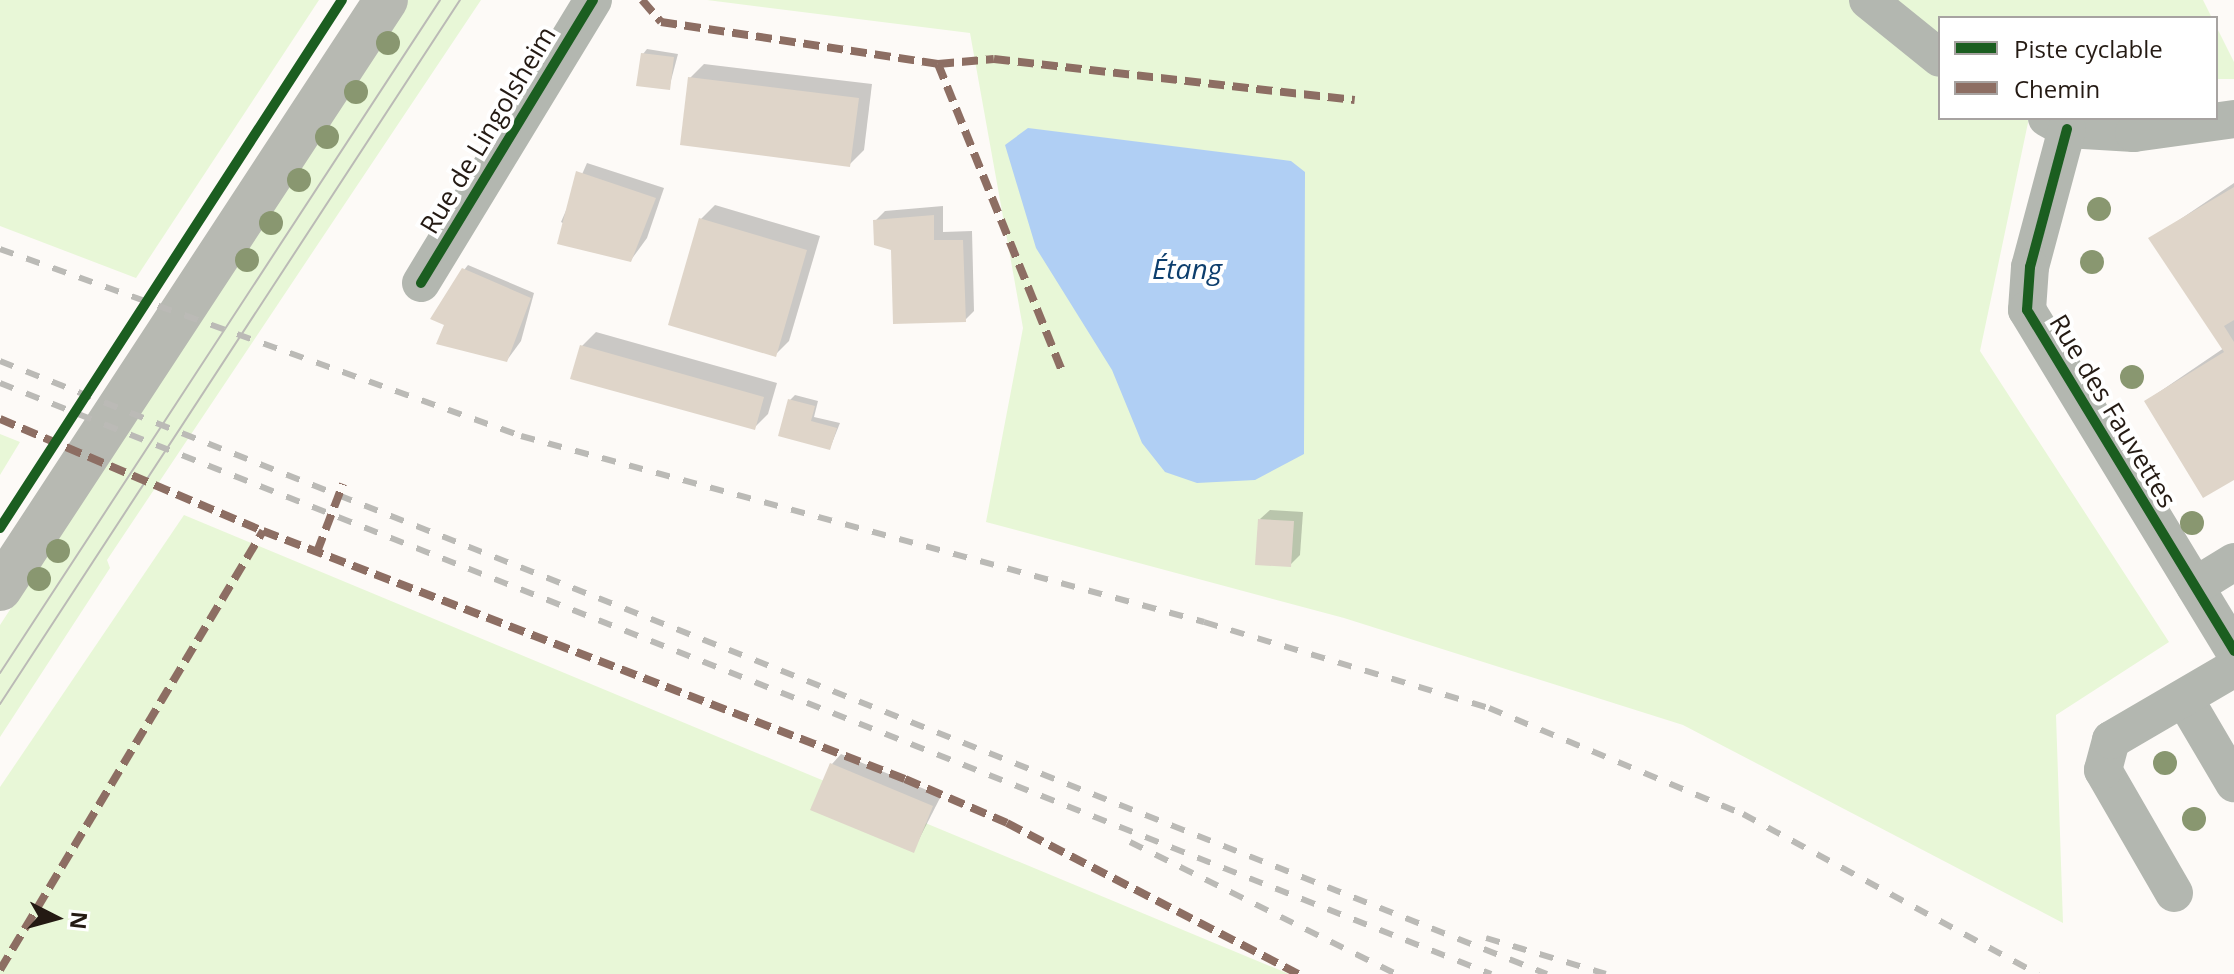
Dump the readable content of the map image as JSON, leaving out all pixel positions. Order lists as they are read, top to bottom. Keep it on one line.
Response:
{"streets":{"street":["Rue de Lingolsheim","Rue des Fauvettes"]},"water":["Étang"],"legend":["Piste cyclable","Chemin"],"north":"right"}
